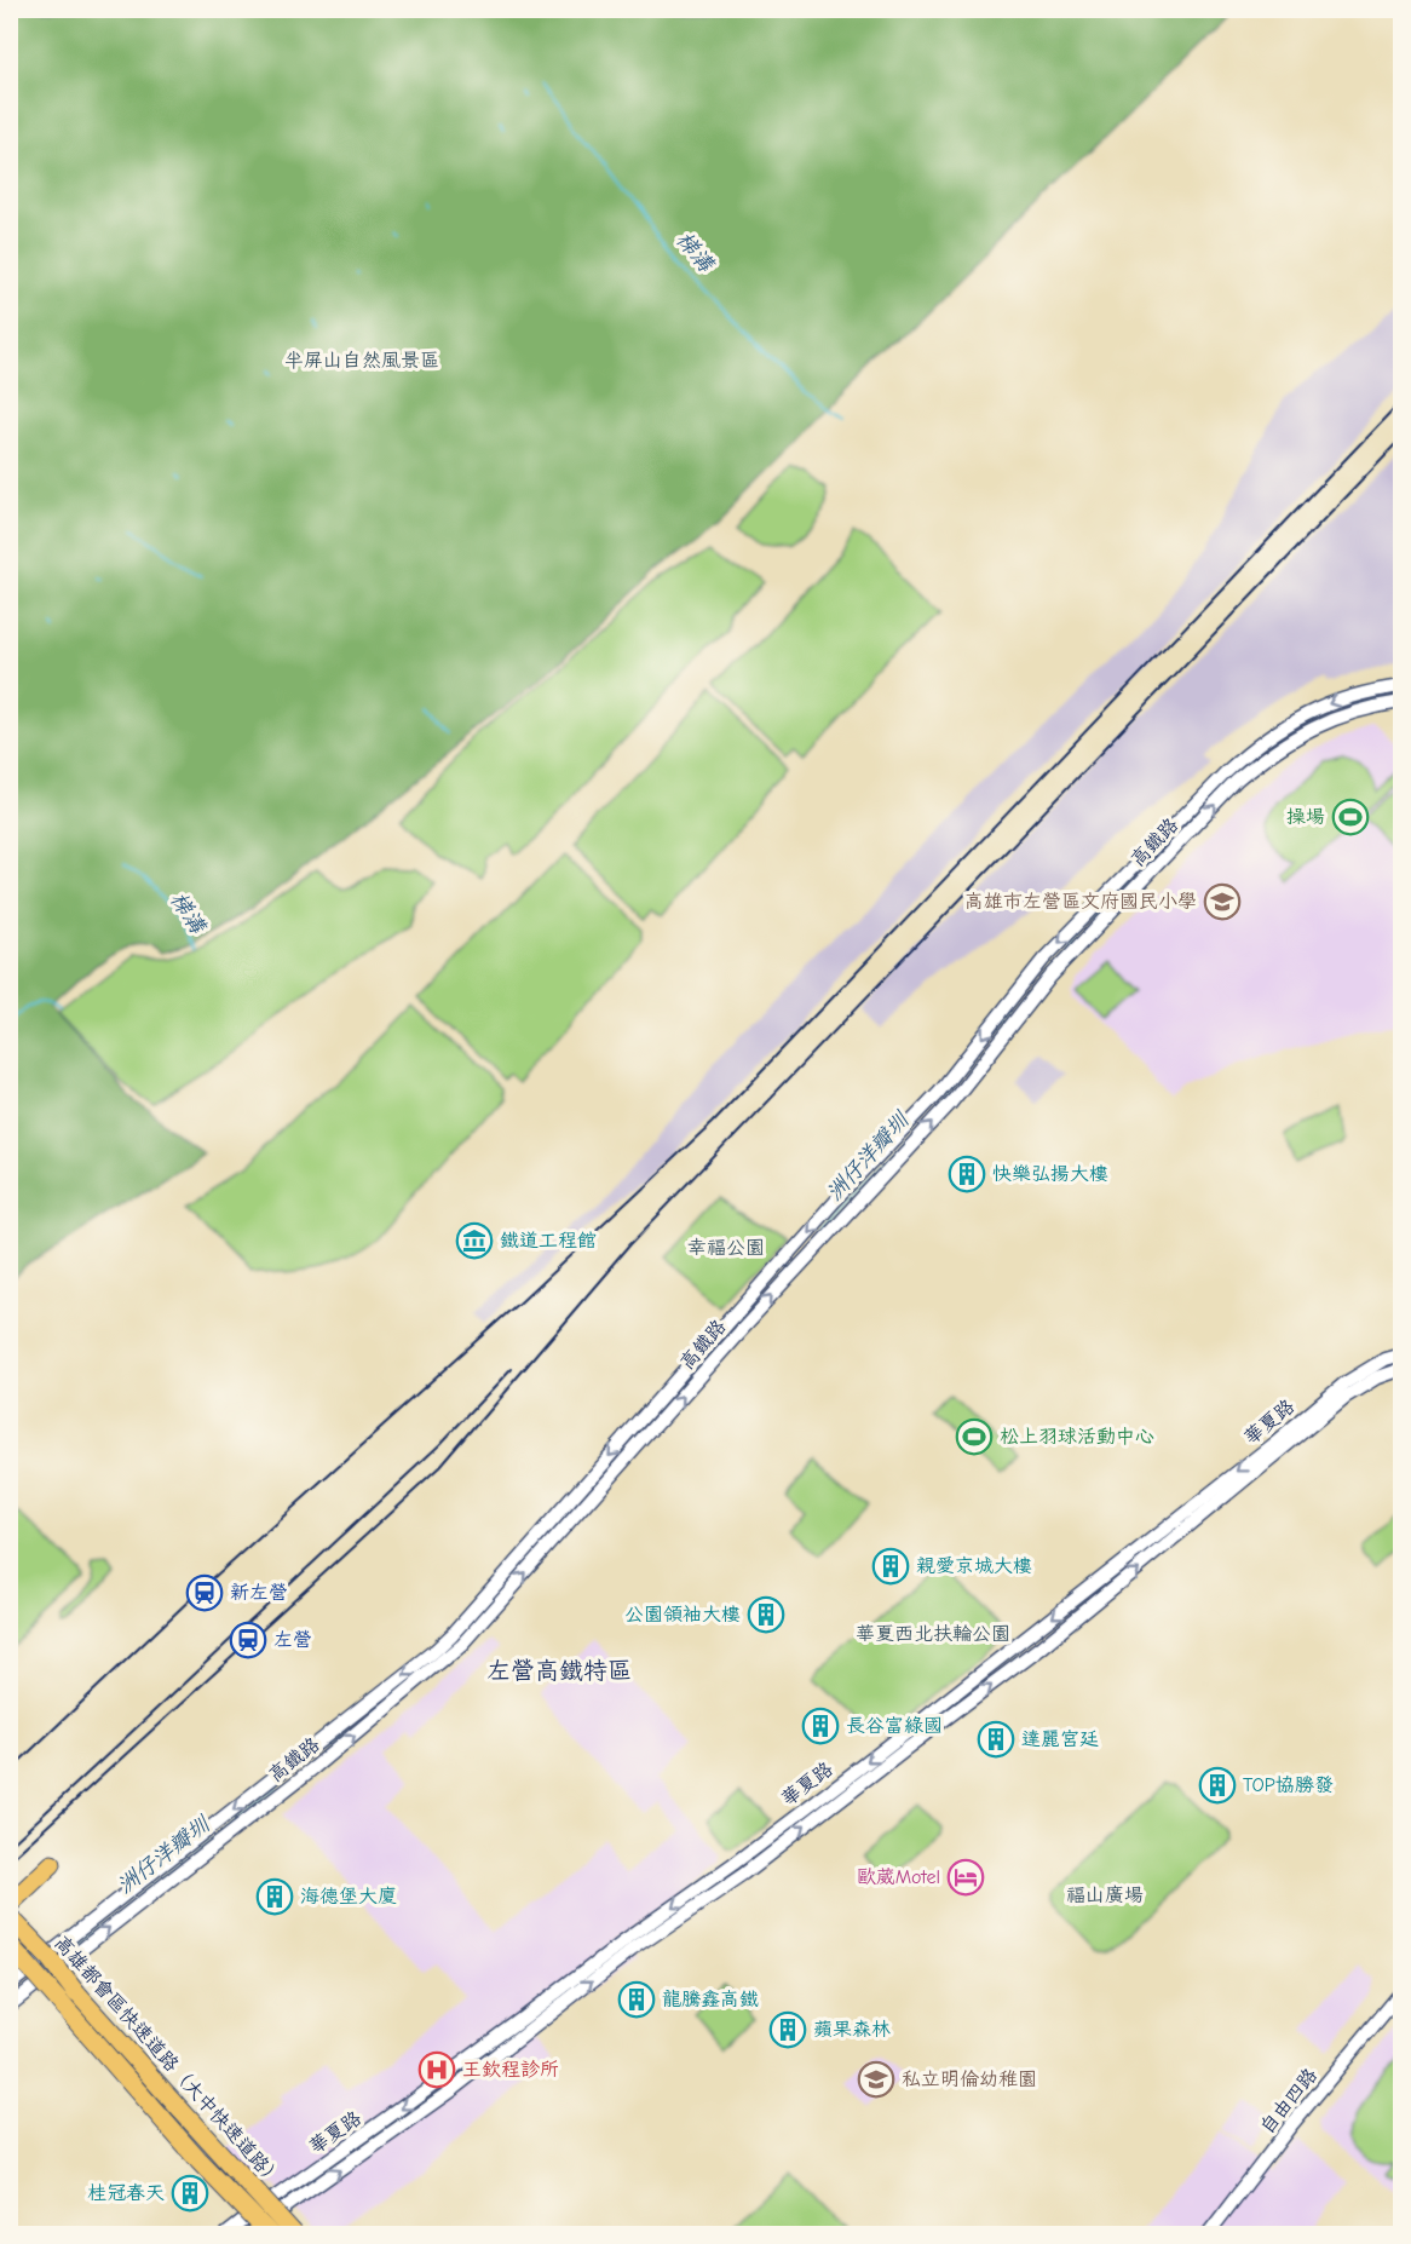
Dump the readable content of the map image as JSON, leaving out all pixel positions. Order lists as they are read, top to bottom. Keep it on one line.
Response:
{"streets":{"highway":["高雄都會區快速道路（大中快速道路）"],"street":["高鐵路","華夏路","自由四路"]},"crossings":[["華夏路","高雄都會區快速道路（大中快速道路）"]],"districts":["左營高鐵特區"],"water":["梯溝","洲仔洋瓣圳"],"parks":["半屏山自然風景區","幸福公園","華夏西北扶輪公園","福山廣場"],"places":{"sports":["操場","松上羽球活動中心"],"school or university":["高雄市左營區文府國民小學","私立明倫幼稚園"],"building":["快樂弘揚大樓","親愛京城大樓","公園領袖大樓","長谷富綠國","達麗宮廷","TOP協勝發","海德堡大廈","龍騰鑫高鐵","蘋果森林","桂冠春天"],"museum":["鐵道工程館"],"station":["新左營","左營"],"hotel":["歐葳Motel"],"hospital":["王欽程診所"]}}
